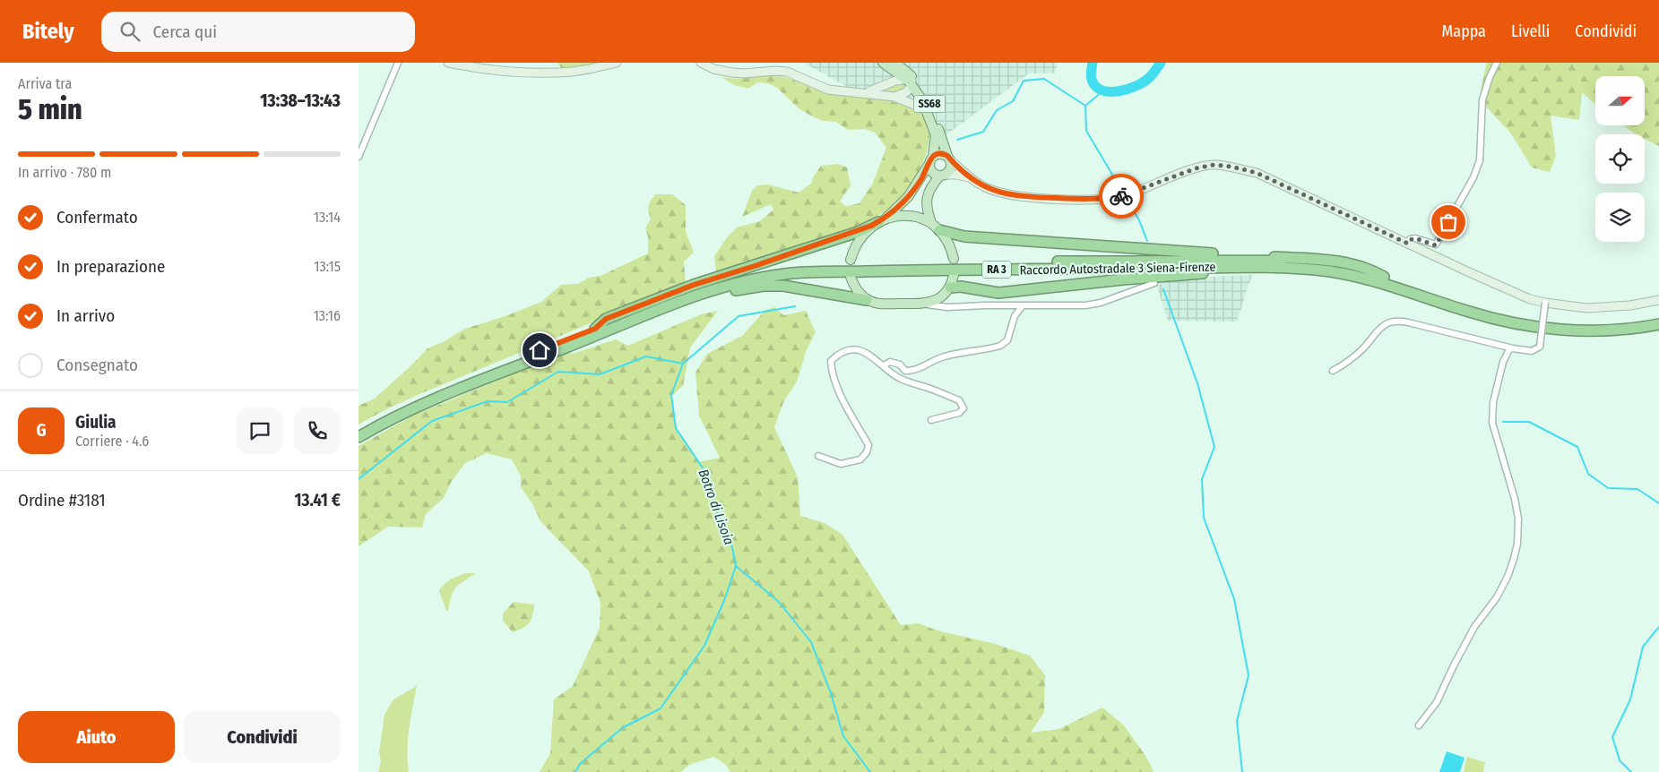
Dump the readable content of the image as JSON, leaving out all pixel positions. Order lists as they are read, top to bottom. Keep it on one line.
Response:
{"streets":{"highway":["Raccordo Autostradale 3 Siena-Firenze","RA 3"],"main road":["SS68"]},"water":["Botro di Lisoia"],"north":"right","page":{"header":"Bitely","search":"Cerca qui","nav":["Mappa","Livelli","Condividi"],"heading":["5 min","Arriva tra","13:38–13:43"],"panel":["Giulia","Corriere · 4.6","Ordine #3181","13.41 €"],"bar":"In arrivo · 780 m","list":[["Confermato","13:14"],["In preparazione","13:15"],["In arrivo","13:16"],"Consegnato"],"round":"G","buttons":["Aiuto","Condividi"]}}
